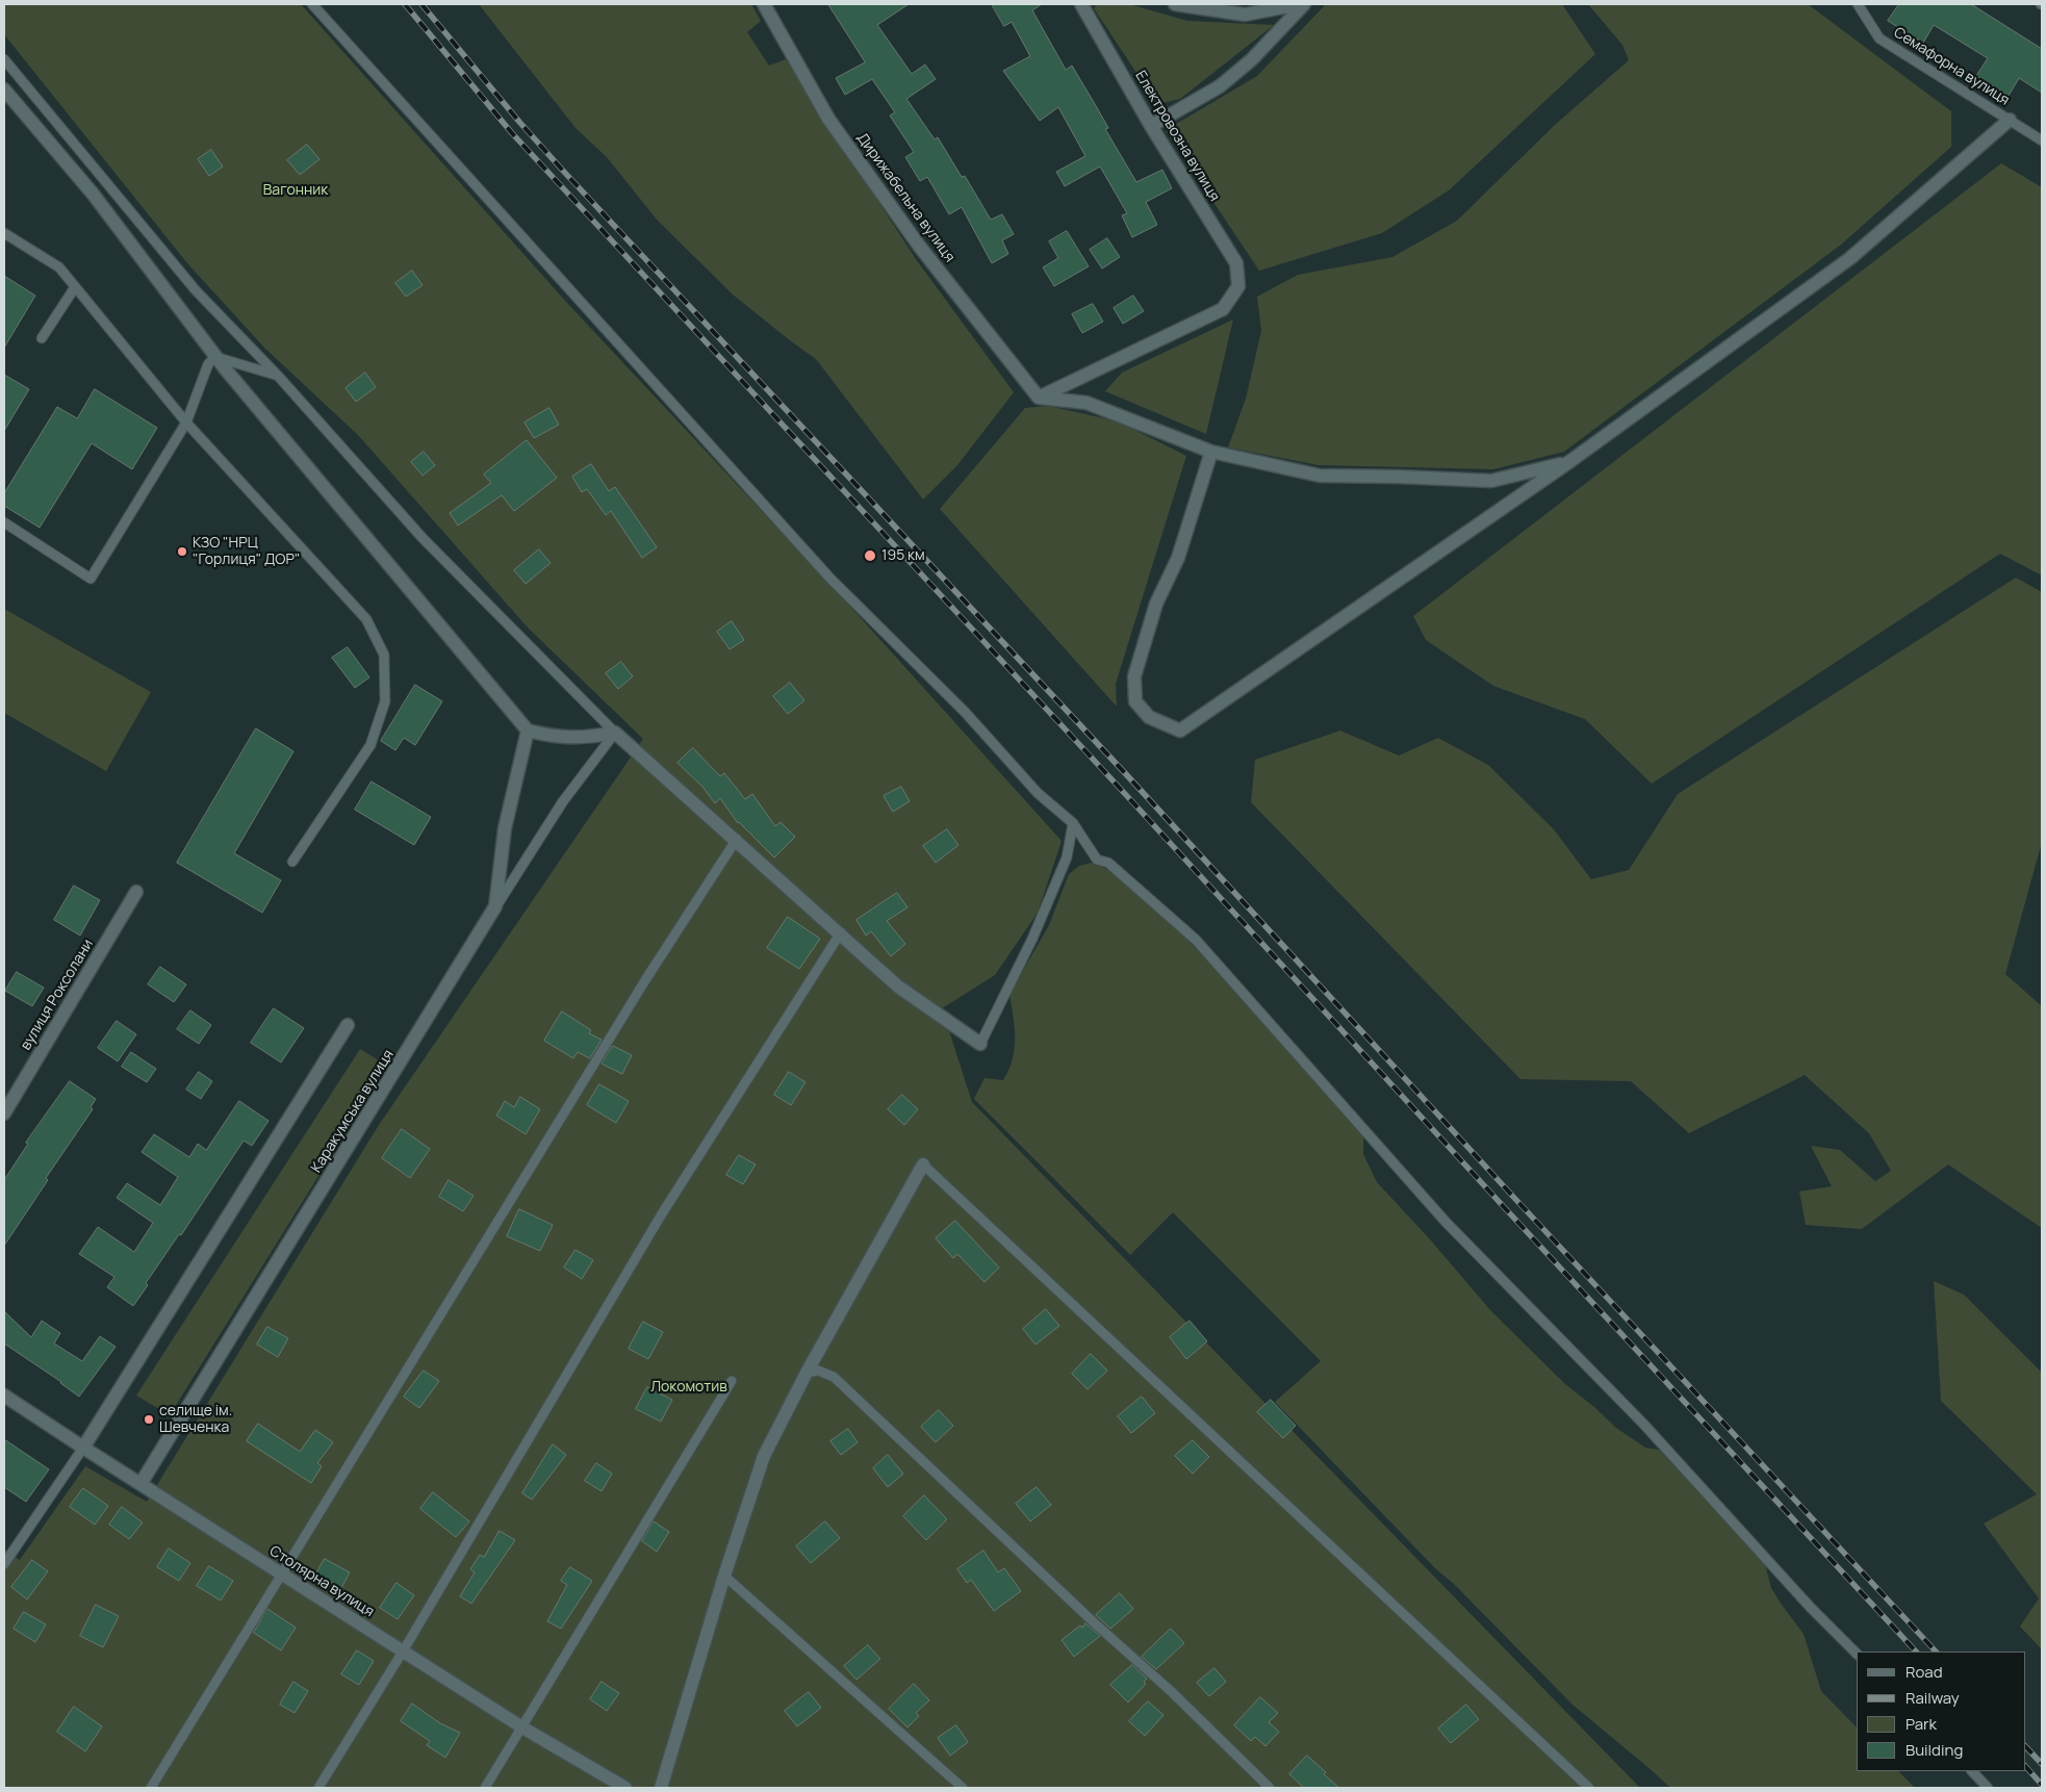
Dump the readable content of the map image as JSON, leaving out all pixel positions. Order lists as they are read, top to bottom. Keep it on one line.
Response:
{"streets":{"street":["Електровозна вулиця","Дирижабельна вулиця","вулиця Роксолани","Каракумська вулиця","Столярна вулиця"],"lane":["Семафорна вулиця"]},"crossings":[["Електровозна вулиця","Дирижабельна вулиця"],["Каракумська вулиця","Столярна вулиця"]],"parks":["Вагонник","Локомотив"],"places":["КЗО \"НРЦ \"Горлиця\" ДОР\"","195 км","селище ім. Шевченка"],"legend":["Road","Railway","Park","Building"]}
